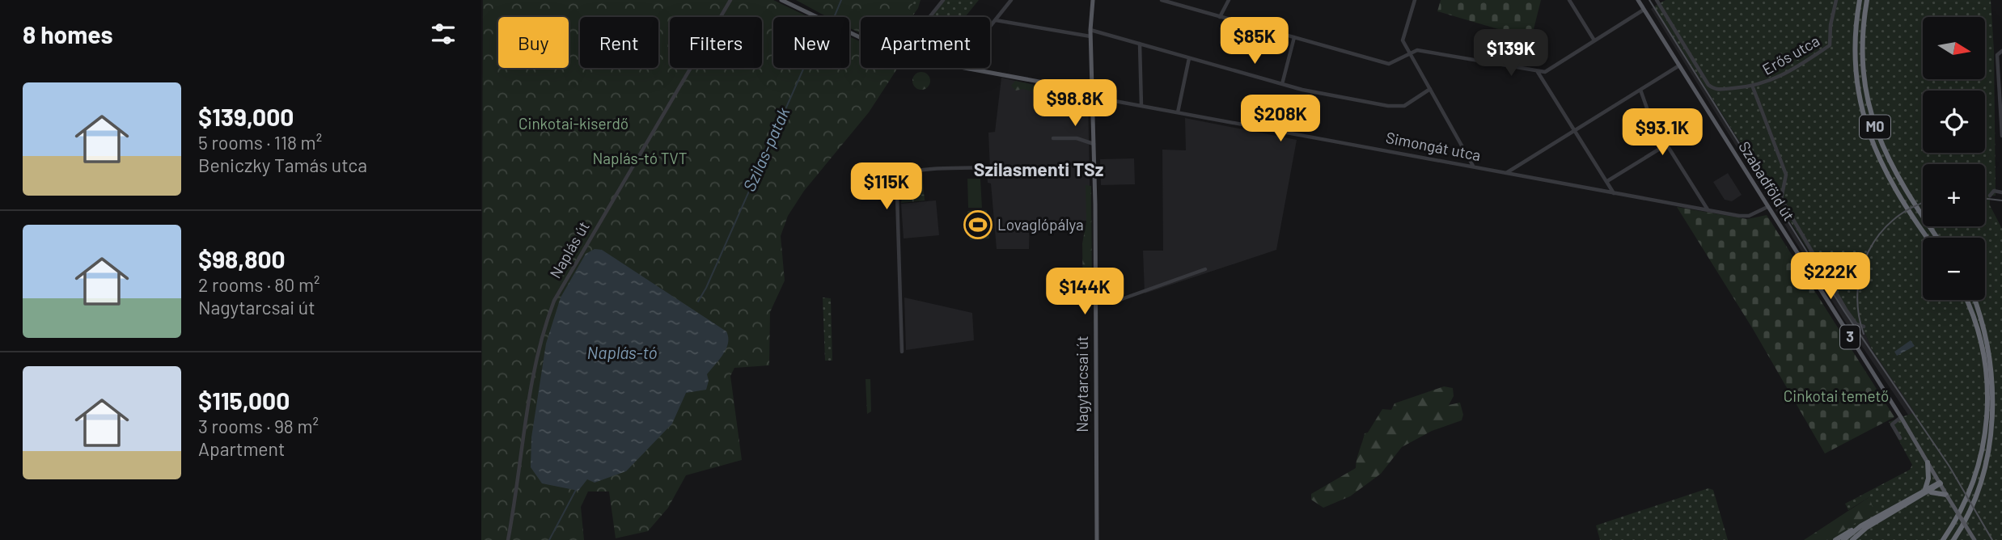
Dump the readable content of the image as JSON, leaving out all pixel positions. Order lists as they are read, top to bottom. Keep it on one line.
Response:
{"streets":{"highway":["M0"],"main road":["Simongát utca","Szabadföld út","3","Nagytarcsai út"],"street":["Erős utca","Naplás út"]},"crossings":[["Simongát utca","Szabadföld út"],["Simongát utca","Nagytarcsai út"],["Szabadföld út","3"]],"districts":["Szilasmenti TSz"],"water":["Szilas-patak","Naplás-tó"],"parks":["Cinkotai-kiserdő","Naplás-tó TVT","Cinkotai temető"],"places":{"sports":["Lovaglópálya"]},"north":"right","page":{"heading":"8 homes","map_buttons":["+","−"],"price":["$85K","$139K","$98.8K","$208K","$93.1K","$115K","$222K","$144K"],"chip":["Buy","Rent","Filters","New","Apartment"],"list":[{"name":"$139,000","note":"5 rooms · 118 m² · Beniczky Tamás utca"},{"name":"$98,800","note":"2 rooms · 80 m² · Nagytarcsai út"},{"name":"$115,000","note":"3 rooms · 98 m² · Apartment"}]}}
